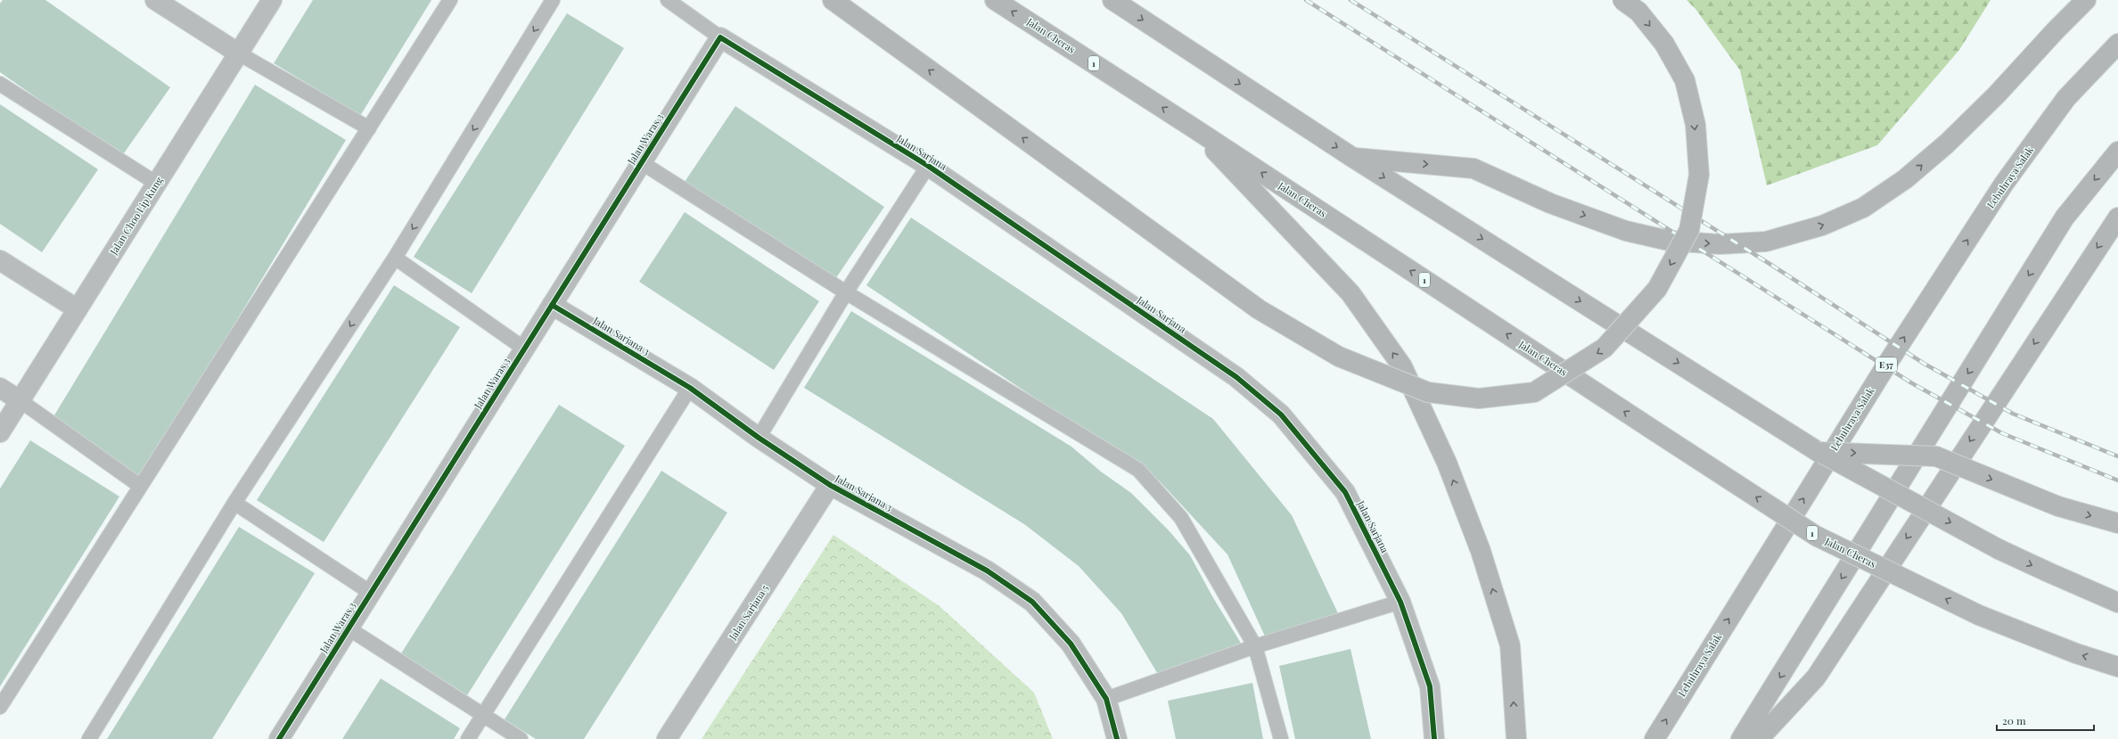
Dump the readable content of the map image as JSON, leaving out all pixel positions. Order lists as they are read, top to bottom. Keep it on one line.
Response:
{"streets":{"highway":["Jalan Cheras","1","Lebuhraya Salak","E37"],"street":["Jalan Waras 3","Jalan Sarjana","Jalan Choo Lip Kung","Jalan Sarjana 3","Jalan Sarjana 5"]},"crossings":[["Jalan Waras 3","Jalan Sarjana"],["Jalan Waras 3","Jalan Sarjana 3"],["Jalan Sarjana 3","Jalan Sarjana 5"]],"scale_bar":"20 m"}
